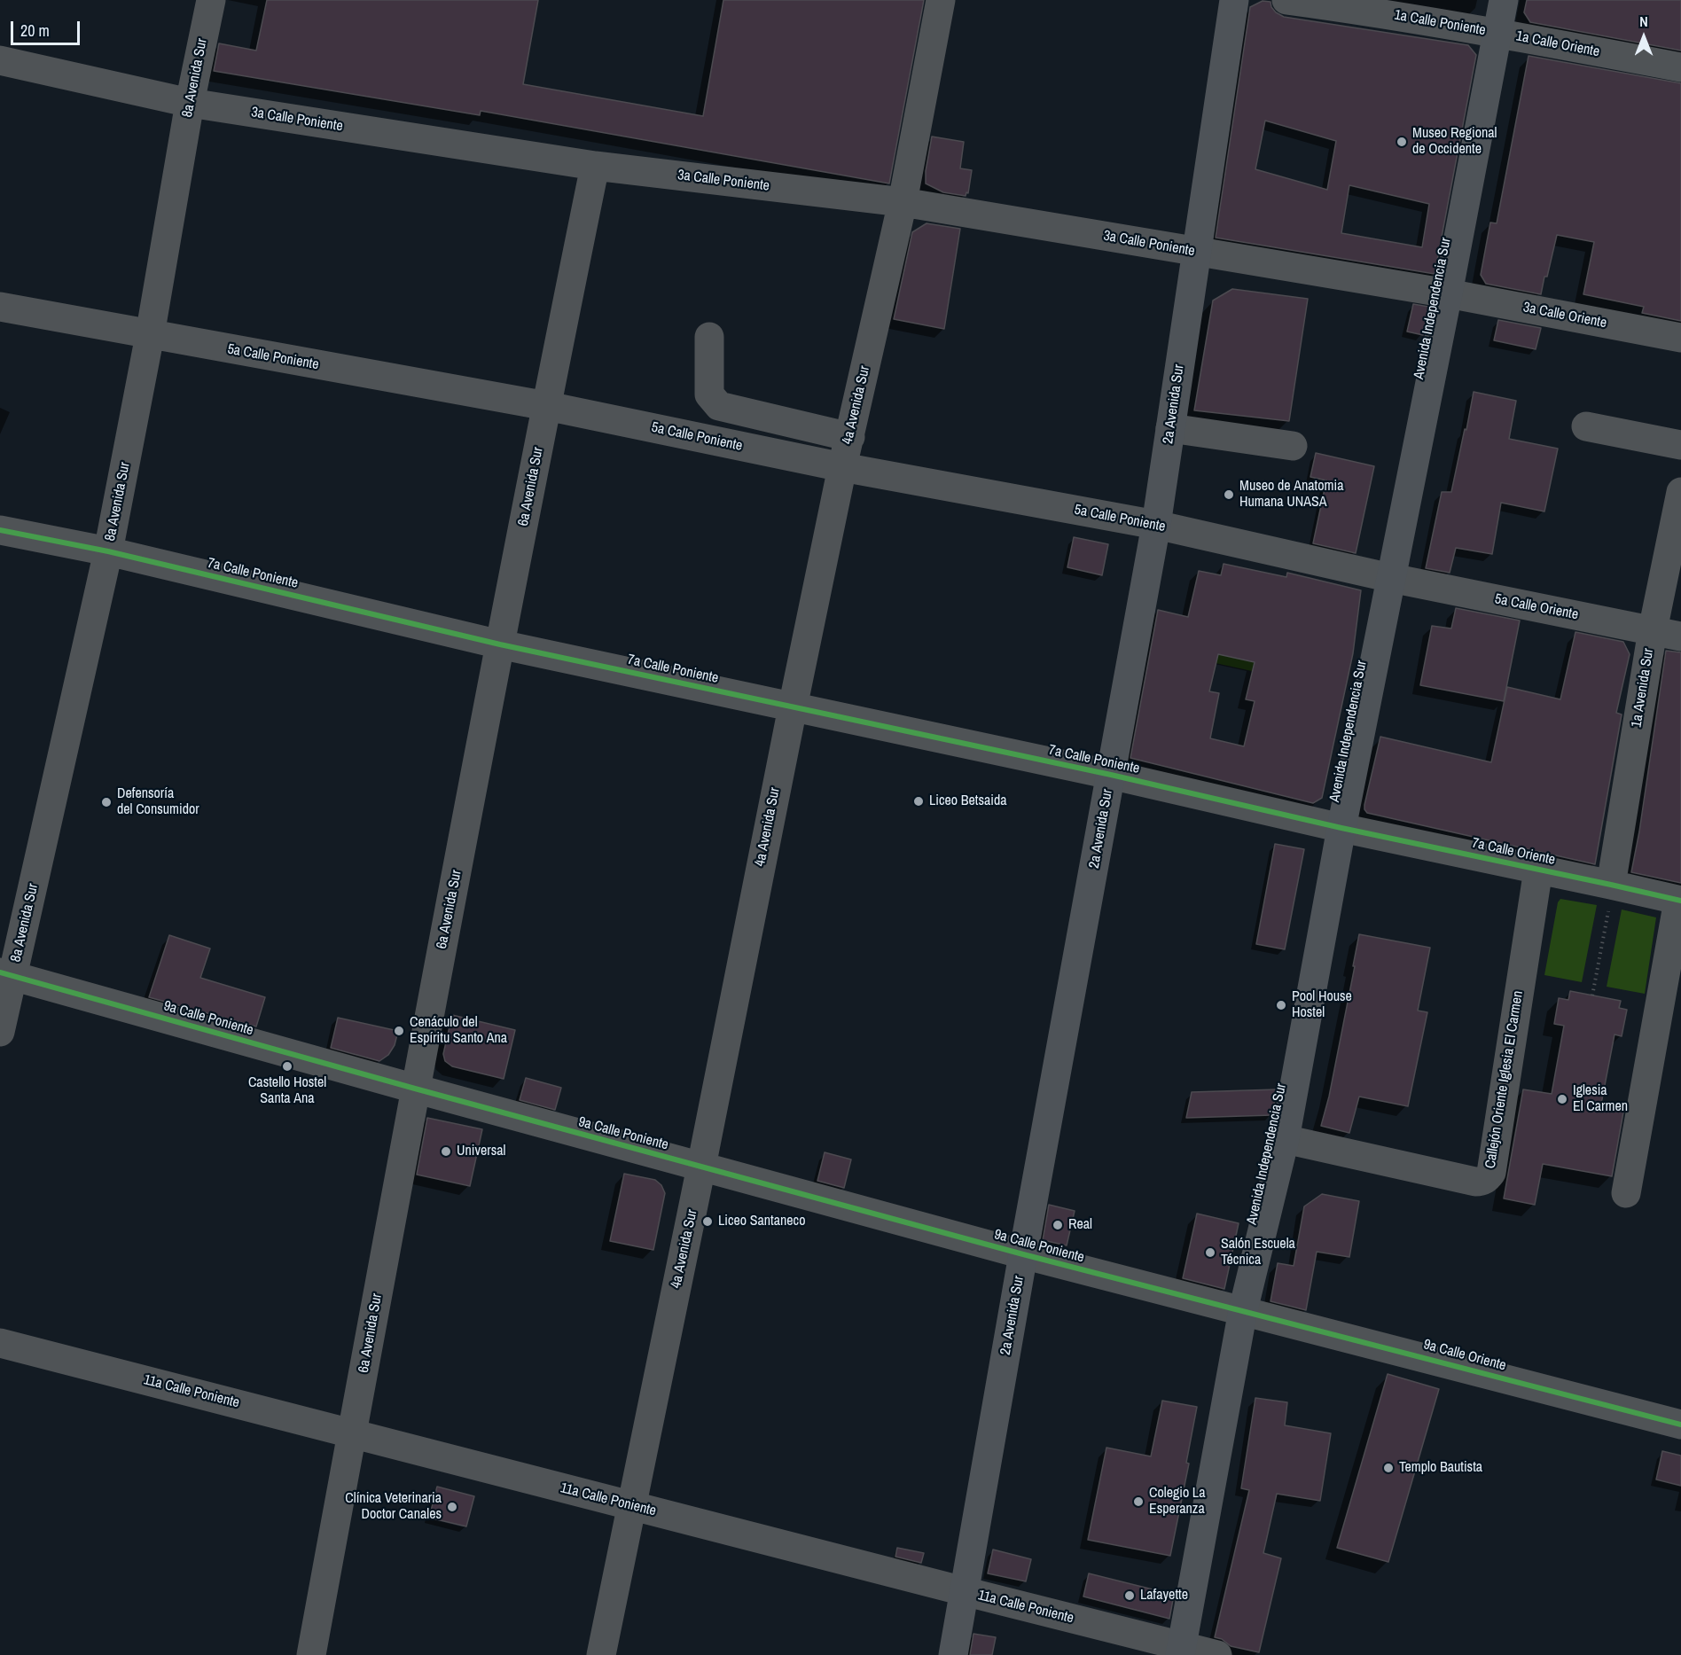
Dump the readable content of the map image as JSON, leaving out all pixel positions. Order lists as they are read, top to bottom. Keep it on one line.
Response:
{"streets":{"main road":["Avenida Independencia Sur","2a Avenida Sur"],"street":["1a Calle Poniente","1a Calle Oriente","8a Avenida Sur","3a Calle Poniente","3a Calle Oriente","5a Calle Poniente","4a Avenida Sur","6a Avenida Sur","7a Calle Poniente","5a Calle Oriente","1a Avenida Sur","7a Calle Oriente","9a Calle Poniente","Callejón Oriente Iglesia El Carmen","9a Calle Oriente","11a Calle Poniente"]},"crossings":[["1a Calle Poniente","1a Calle Oriente"],["1a Calle Poniente","Avenida Independencia Sur"],["1a Calle Oriente","Avenida Independencia Sur"],["8a Avenida Sur","3a Calle Poniente"],["8a Avenida Sur","5a Calle Poniente"],["8a Avenida Sur","7a Calle Poniente"],["8a Avenida Sur","9a Calle Poniente"],["3a Calle Poniente","Avenida Independencia Sur"],["3a Calle Poniente","3a Calle Oriente"],["3a Calle Poniente","2a Avenida Sur"],["3a Calle Poniente","4a Avenida Sur"],["3a Calle Poniente","6a Avenida Sur"],["Avenida Independencia Sur","3a Calle Oriente"],["Avenida Independencia Sur","5a Calle Poniente"],["Avenida Independencia Sur","7a Calle Poniente"],["Avenida Independencia Sur","5a Calle Oriente"],["Avenida Independencia Sur","7a Calle Oriente"],["Avenida Independencia Sur","9a Calle Poniente"],["Avenida Independencia Sur","Callejón Oriente Iglesia El Carmen"],["Avenida Independencia Sur","9a Calle Oriente"],["Avenida Independencia Sur","11a Calle Poniente"],["5a Calle Poniente","2a Avenida Sur"],["5a Calle Poniente","4a Avenida Sur"],["5a Calle Poniente","6a Avenida Sur"],["5a Calle Poniente","5a Calle Oriente"],["2a Avenida Sur","7a Calle Poniente"],["2a Avenida Sur","9a Calle Poniente"],["2a Avenida Sur","11a Calle Poniente"],["4a Avenida Sur","7a Calle Poniente"],["4a Avenida Sur","9a Calle Poniente"],["4a Avenida Sur","11a Calle Poniente"],["6a Avenida Sur","7a Calle Poniente"],["6a Avenida Sur","9a Calle Poniente"],["6a Avenida Sur","11a Calle Poniente"],["7a Calle Poniente","7a Calle Oriente"],["5a Calle Oriente","1a Avenida Sur"],["1a Avenida Sur","7a Calle Oriente"],["7a Calle Oriente","Callejón Oriente Iglesia El Carmen"],["9a Calle Poniente","9a Calle Oriente"]],"places":["Museo Regional de Occidente","Museo de Anatomia Humana UNASA","Liceo Betsaida","Defensoría del Consumidor","Pool House Hostel","Cenáculo del Espíritu Santo Ana","Castello Hostel Santa Ana","Iglesia El Carmen","Universal","Liceo Santaneco","Real","Salón Escuela Técnica","Templo Bautista","Colegio La Esperanza","Clínica Veterinaria Doctor Canales","Lafayette"],"scale_bar":"20 m","north":"top"}
